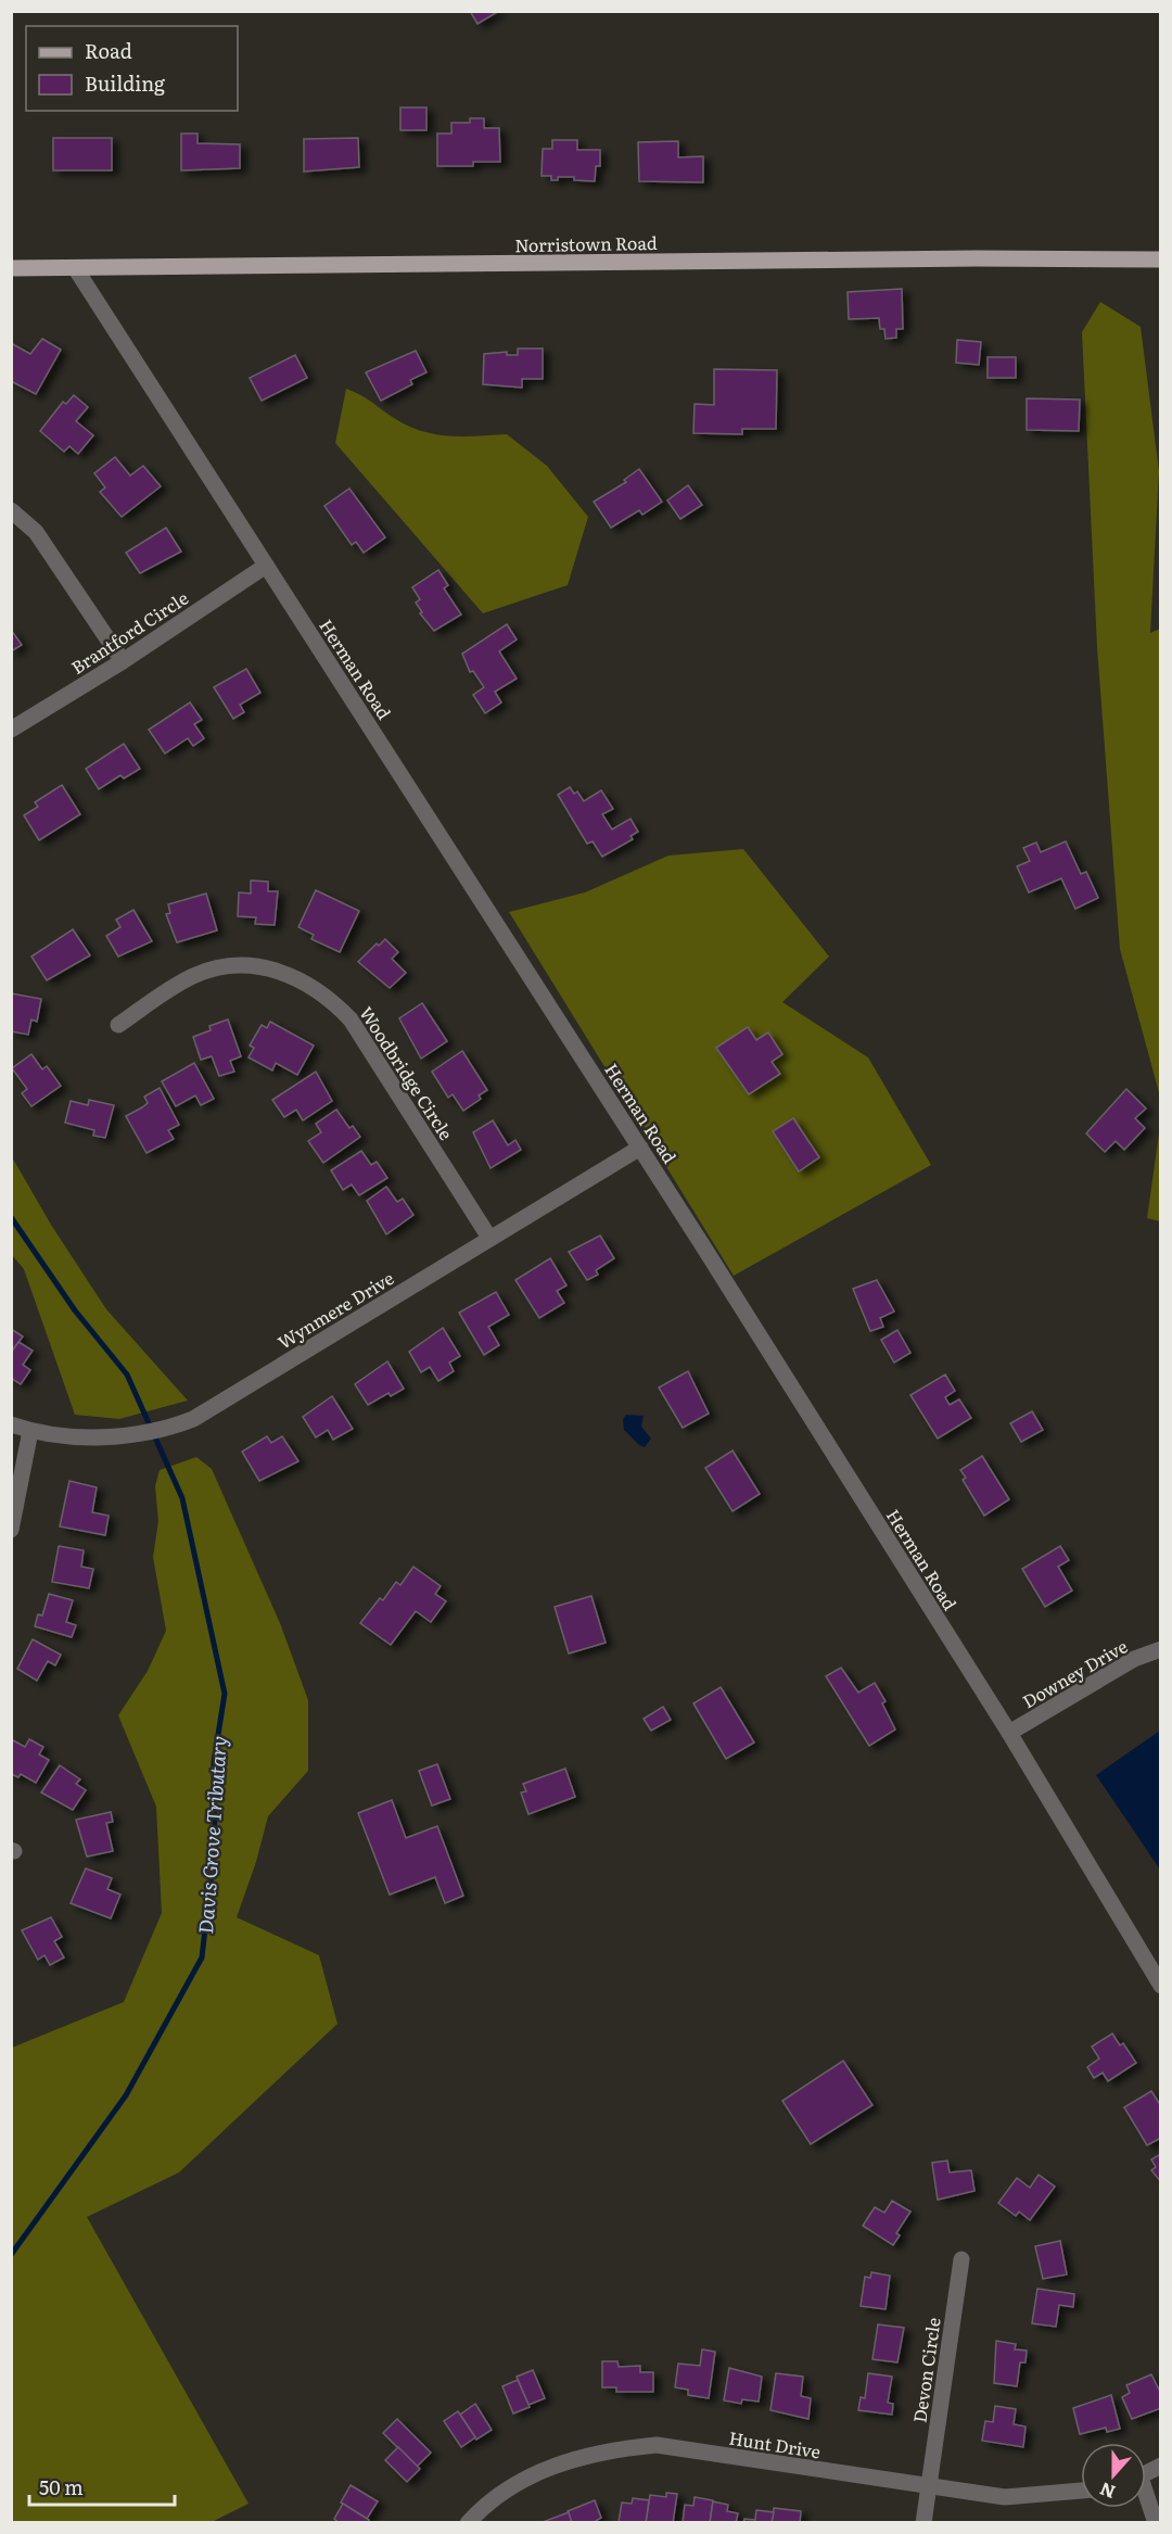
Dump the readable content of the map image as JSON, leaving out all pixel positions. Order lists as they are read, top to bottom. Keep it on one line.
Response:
{"streets":{"main road":["Norristown Road"],"street":["Brantford Circle","Herman Road","Woodbridge Circle","Wynmere Drive","Downey Drive","Devon Circle","Hunt Drive"]},"crossings":[["Norristown Road","Herman Road"],["Brantford Circle","Herman Road"],["Herman Road","Wynmere Drive"],["Herman Road","Downey Drive"],["Woodbridge Circle","Wynmere Drive"],["Devon Circle","Hunt Drive"]],"water":["Davis Grove Tributary"],"legend":["Road","Building"],"scale_bar":"50 m","north":"bottom"}
